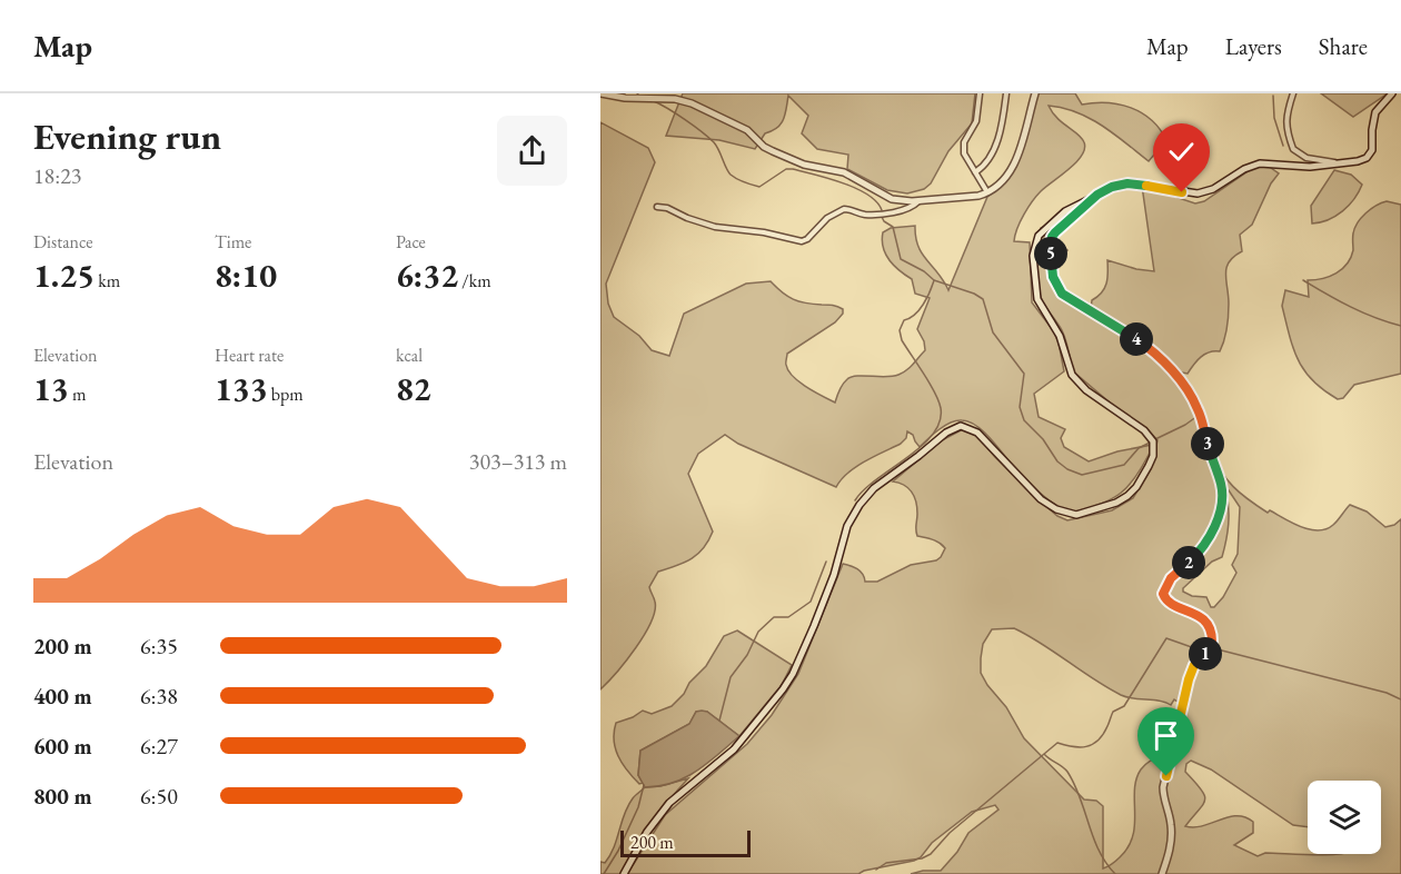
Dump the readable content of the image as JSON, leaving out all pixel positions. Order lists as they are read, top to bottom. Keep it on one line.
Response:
{"scale_bar":"200 m","page":{"header":"Map","nav":["Map","Layers","Share"],"heading":["Evening run","18:23"],"stats":[["Distance","1.25 km"],["Time","8:10"],["Pace","6:32 /km"],["Elevation","13 m"],["Heart rate","133 bpm"],["kcal","82"]],"pins":["5","4","3","2","1"],"chart":["Elevation","303–313 m"],"list":[{"name":"200 m","note":"6:35"},{"name":"400 m","note":"6:38"},{"name":"600 m","note":"6:27"},{"name":"800 m","note":"6:50"}],"scale":"200 m"}}
